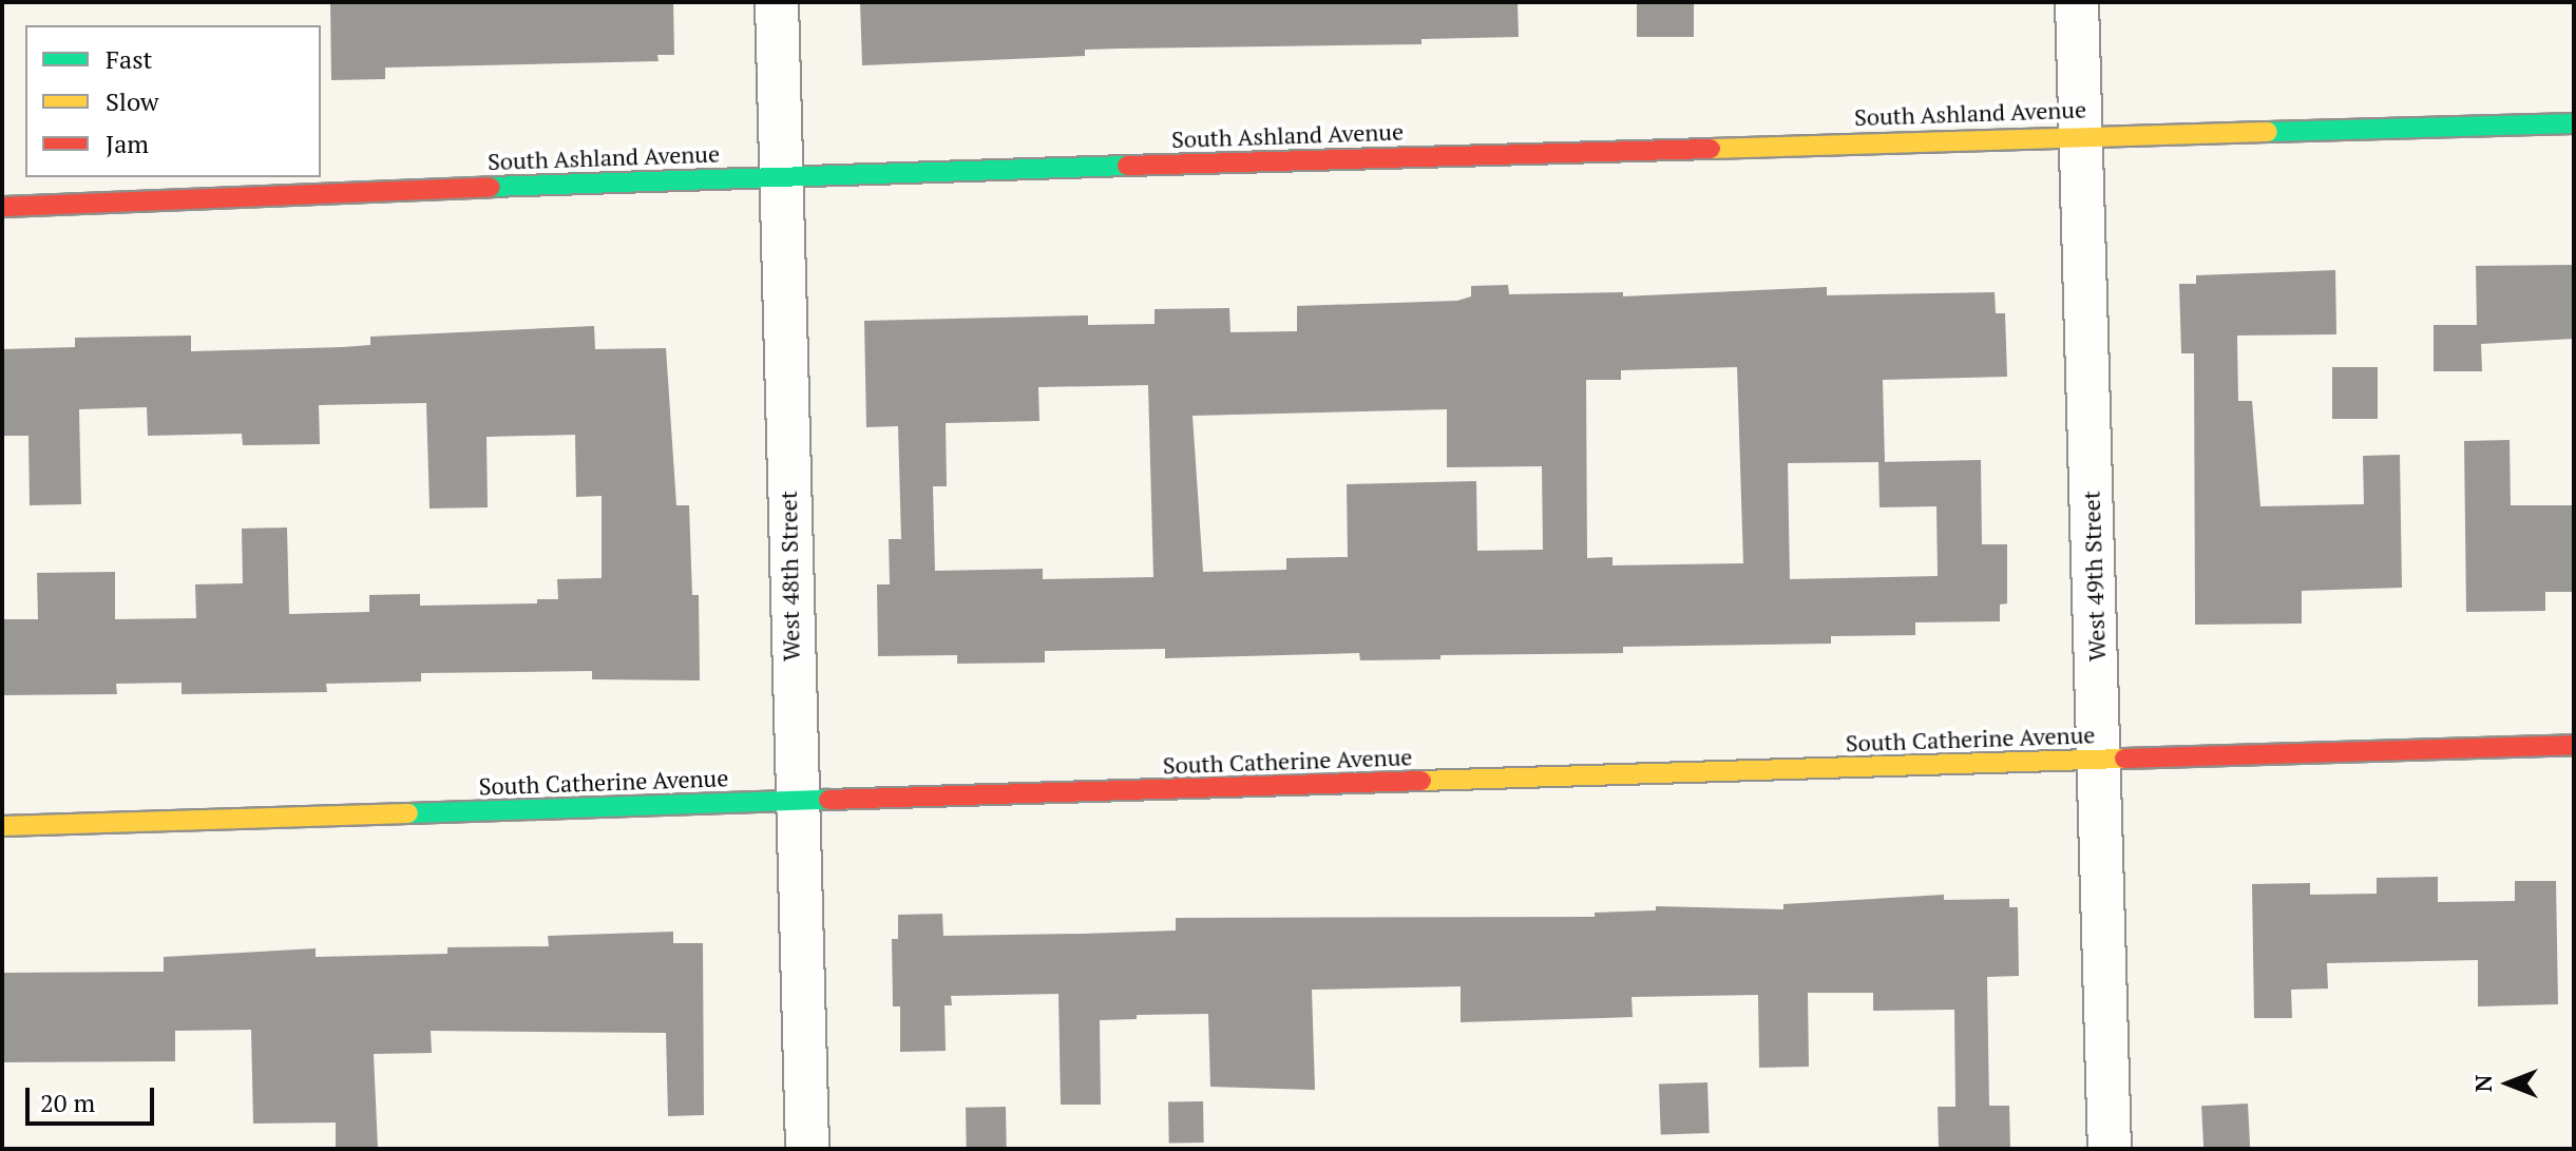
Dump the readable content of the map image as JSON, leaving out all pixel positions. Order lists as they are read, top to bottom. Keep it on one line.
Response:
{"streets":{"street":["South Ashland Avenue","West 48th Street","West 49th Street","South Catherine Avenue"]},"crossings":[["South Ashland Avenue","West 48th Street"],["South Ashland Avenue","West 49th Street"],["West 48th Street","South Catherine Avenue"],["West 49th Street","South Catherine Avenue"]],"legend":["Fast","Slow","Jam"],"scale_bar":"20 m","north":"left"}
